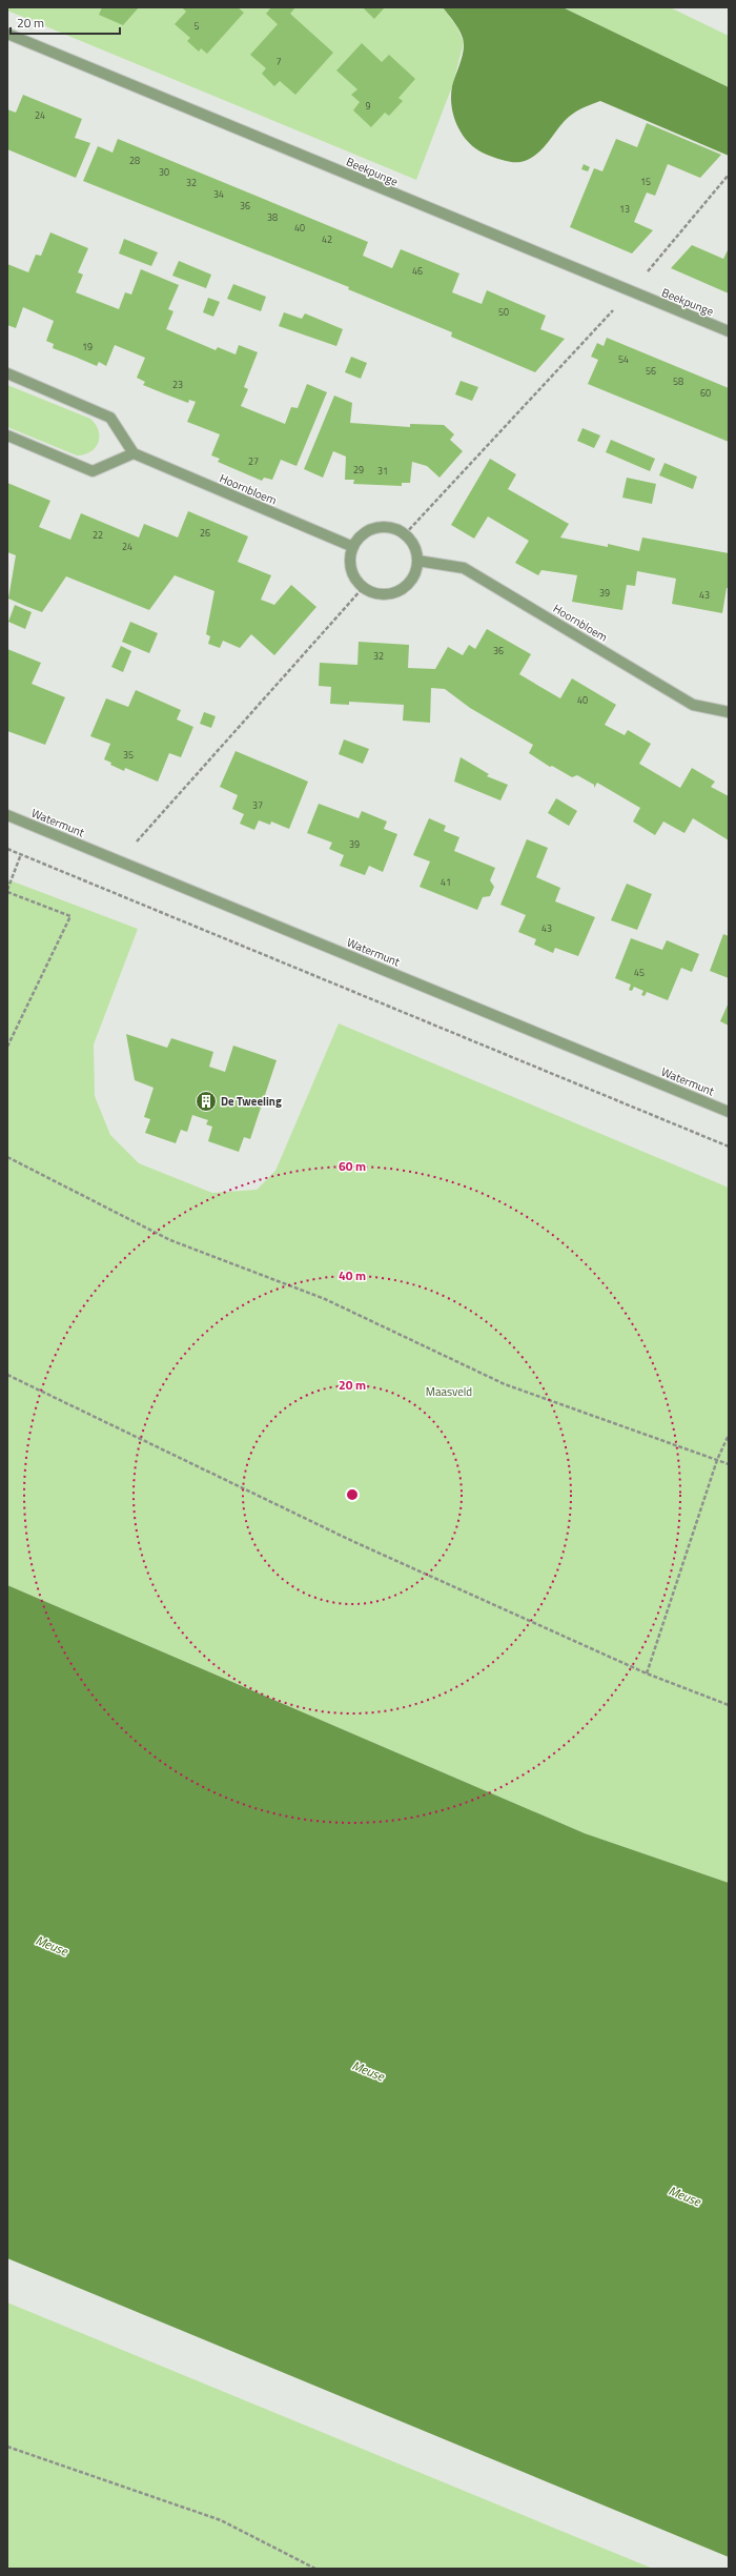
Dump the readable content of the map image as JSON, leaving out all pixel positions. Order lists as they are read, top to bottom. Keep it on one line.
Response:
{"streets":{"street":["Beekpunge","Hoornbloem","Watermunt"]},"water":["Meuse"],"parks":["Maasveld"],"places":{"building":["De Tweeling"]},"house_numbers":["5","7","9","24","28","30","15","32","34","36","13","38","40","42","46","50","19","54","56","58","23","60","27","29","31","26","22","24","39","43","36","32","40","35","37","39","41","43","45"],"scale_bar":"20 m","rings":["60 m","40 m","20 m"]}
